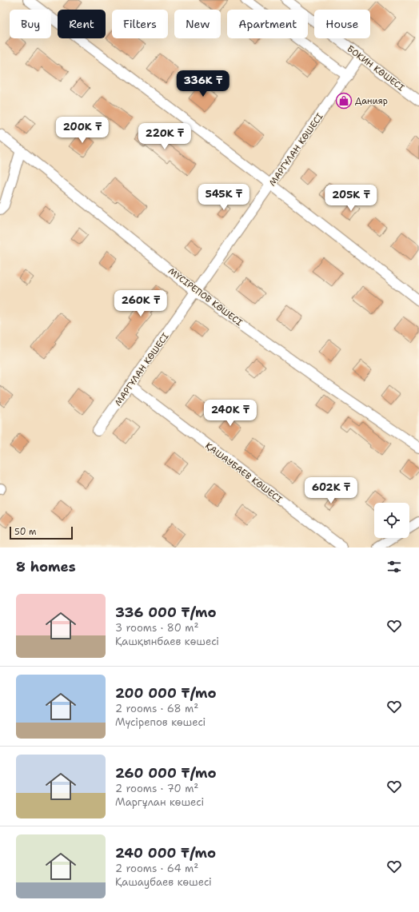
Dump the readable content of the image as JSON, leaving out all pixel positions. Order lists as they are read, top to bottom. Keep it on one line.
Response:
{"streets":{"street":["БОКИН КӨШЕСІ","МАРГҰЛАН КӨШЕСІ","МҮСІРЕПОВ КӨШЕСІ","ҚАШАУБАЕВ КӨШЕСІ"]},"crossings":[["БОКИН КӨШЕСІ","МАРГҰЛАН КӨШЕСІ"],["МАРГҰЛАН КӨШЕСІ","МҮСІРЕПОВ КӨШЕСІ"],["МАРГҰЛАН КӨШЕСІ","ҚАШАУБАЕВ КӨШЕСІ"]],"places":{"shop":["Данияр"]},"scale_bar":"50 m","page":{"chip":["Buy","Rent","Filters","New","Apartment","House"],"price":["336K ₸","200K ₸","220K ₸","545K ₸","205K ₸","260K ₸","240K ₸","602K ₸"],"scale":"50 m","heading":"8 homes","list":[{"name":"336 000 ₸/mo","note":"3 rooms · 80 m² · Қашқынбаев көшесі"},{"name":"200 000 ₸/mo","note":"2 rooms · 68 m² · Мүсірепов көшесі"},{"name":"260 000 ₸/mo","note":"2 rooms · 70 m² · Маргұлан көшесі"},{"name":"240 000 ₸/mo","note":"2 rooms · 64 m² · Қашаубаев көшесі"}]}}
